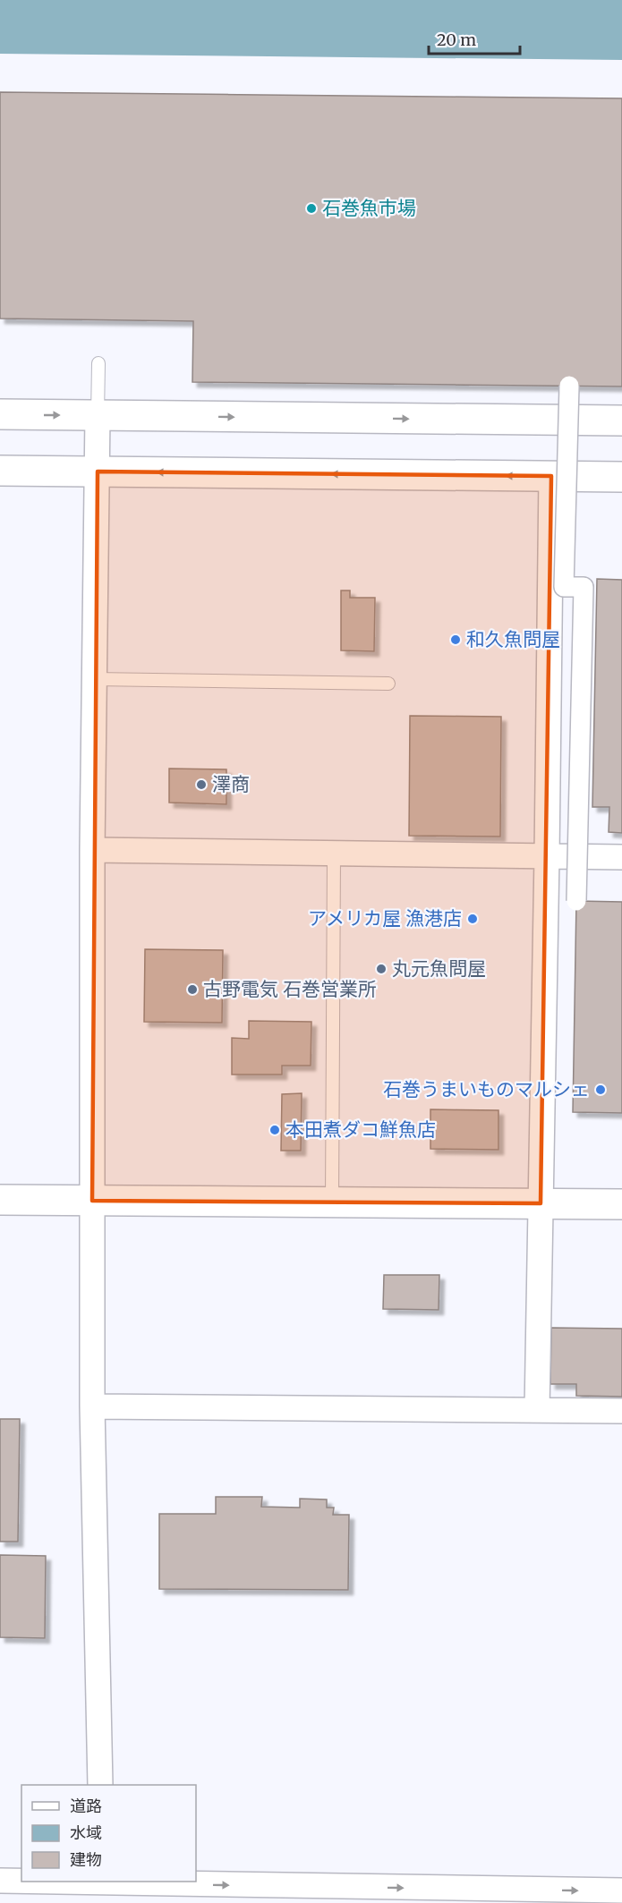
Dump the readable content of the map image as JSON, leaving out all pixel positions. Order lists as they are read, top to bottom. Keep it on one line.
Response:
{"places":["石巻魚市場","和久魚問屋","澤商","アメリカ屋 漁港店","丸元魚問屋","古野電気 石巻営業所","石巻うまいものマルシェ","本田煮ダコ鮮魚店"],"legend":["道路","水域","建物"],"scale_bar":"20 m"}
